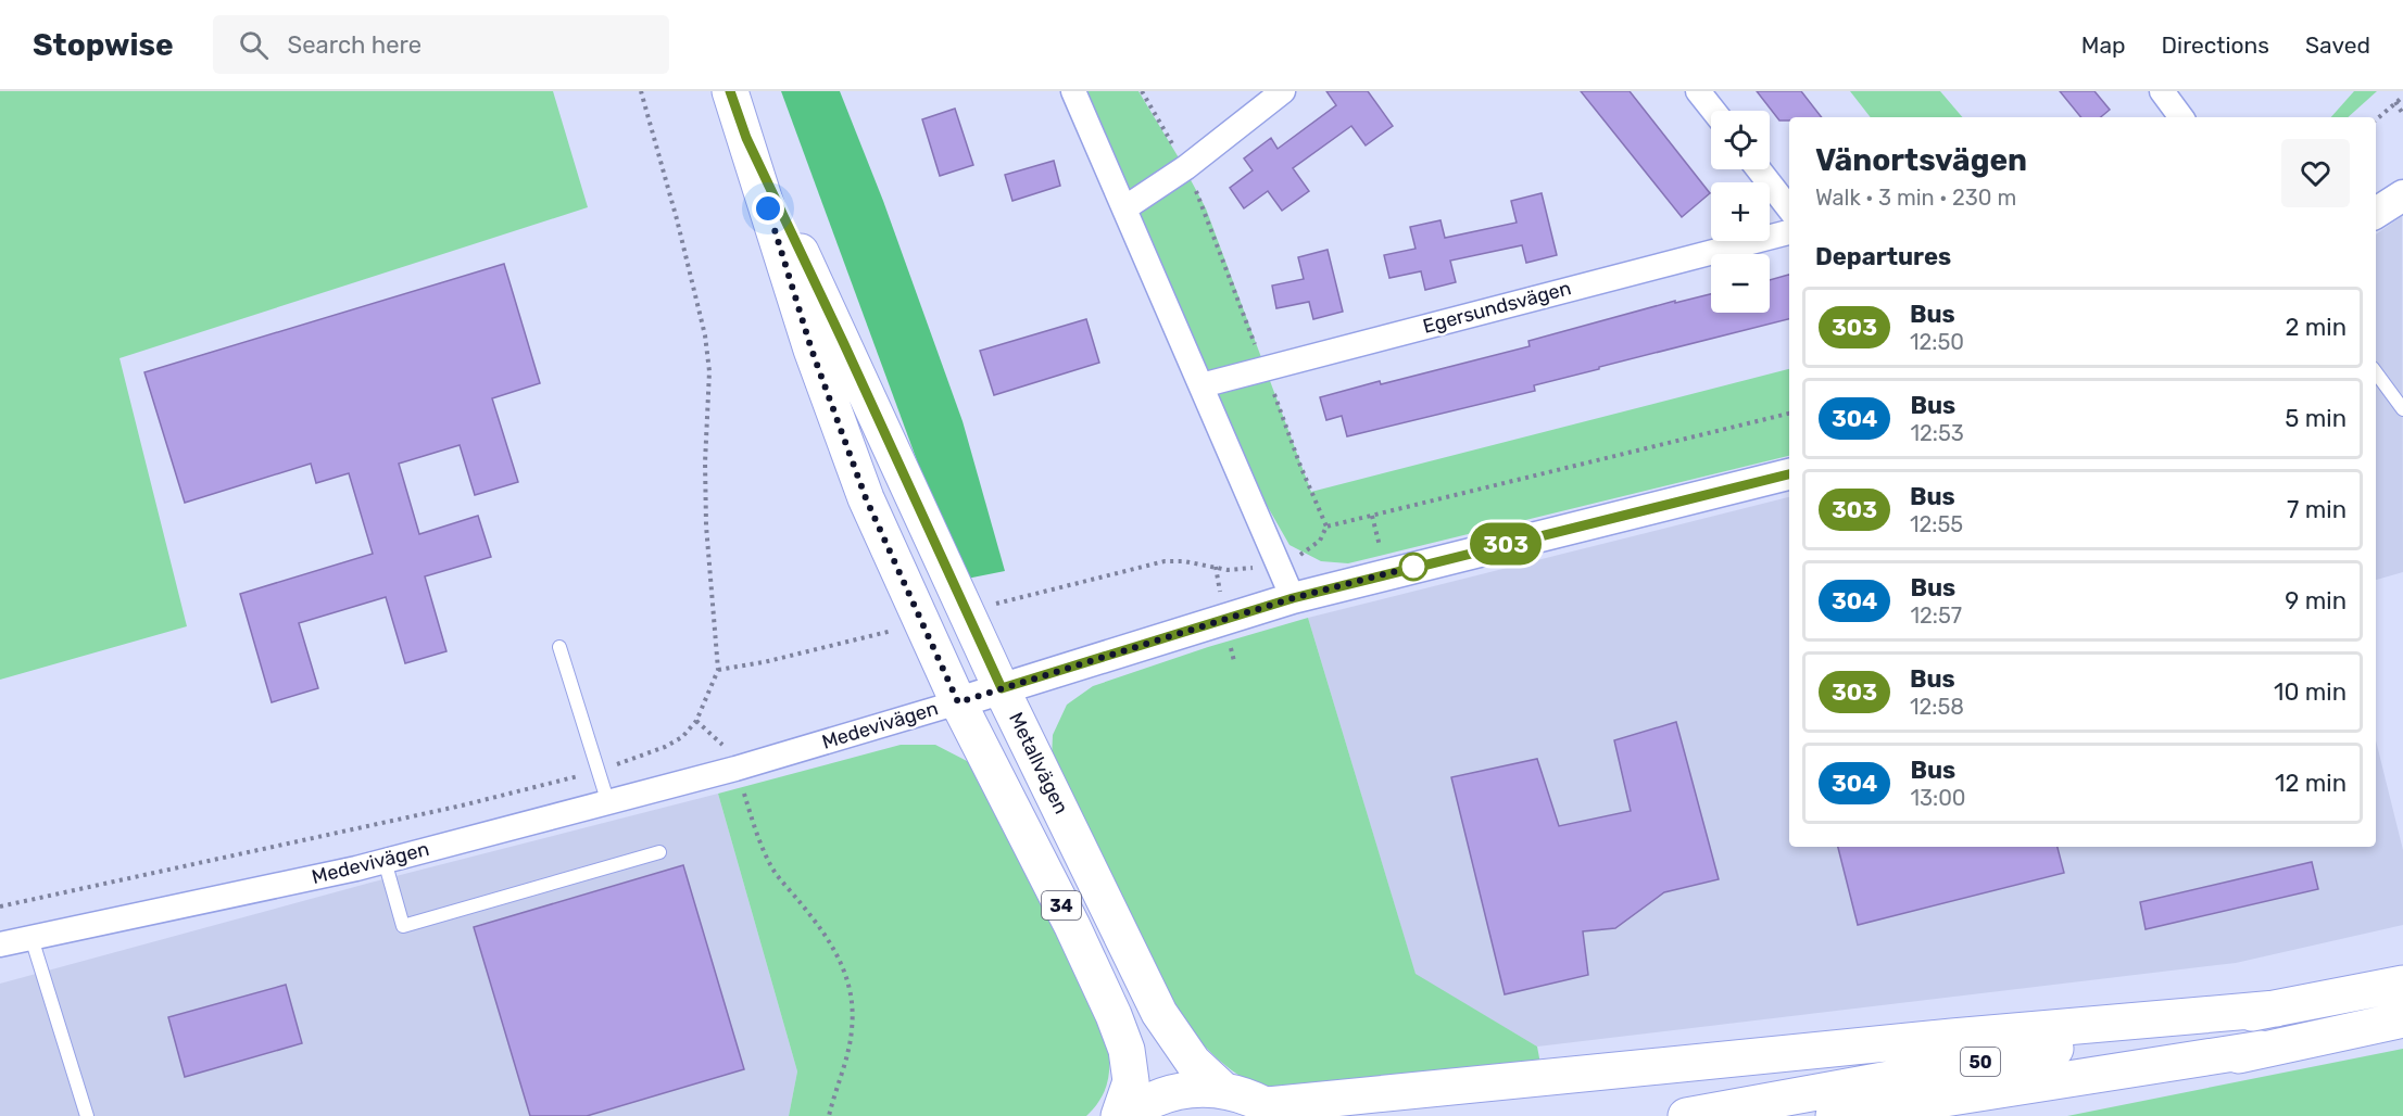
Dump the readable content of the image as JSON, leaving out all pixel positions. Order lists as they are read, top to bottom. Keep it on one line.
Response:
{"streets":{"main road":["Metallvägen","34","50"],"street":["Egersundsvägen","Medevivägen"]},"crossings":[["Medevivägen","Metallvägen"],["Metallvägen","34"]],"lines":["bus line 303"],"page":{"header":"Stopwise","search":"Search here","nav":["Map","Directions","Saved"],"on_map":"303","map_buttons":["+","−"],"heading":[["Vänortsvägen","Walk · 3 min · 230 m"],"Departures"],"list":[{"mark":"303","name":"Bus","note":"12:50","value":"2 min"},{"mark":"304","name":"Bus","note":"12:53","value":"5 min"},{"mark":"303","name":"Bus","note":"12:55","value":"7 min"},{"mark":"304","name":"Bus","note":"12:57","value":"9 min"},{"mark":"303","name":"Bus","note":"12:58","value":"10 min"},{"mark":"304","name":"Bus","note":"13:00","value":"12 min"}]}}
